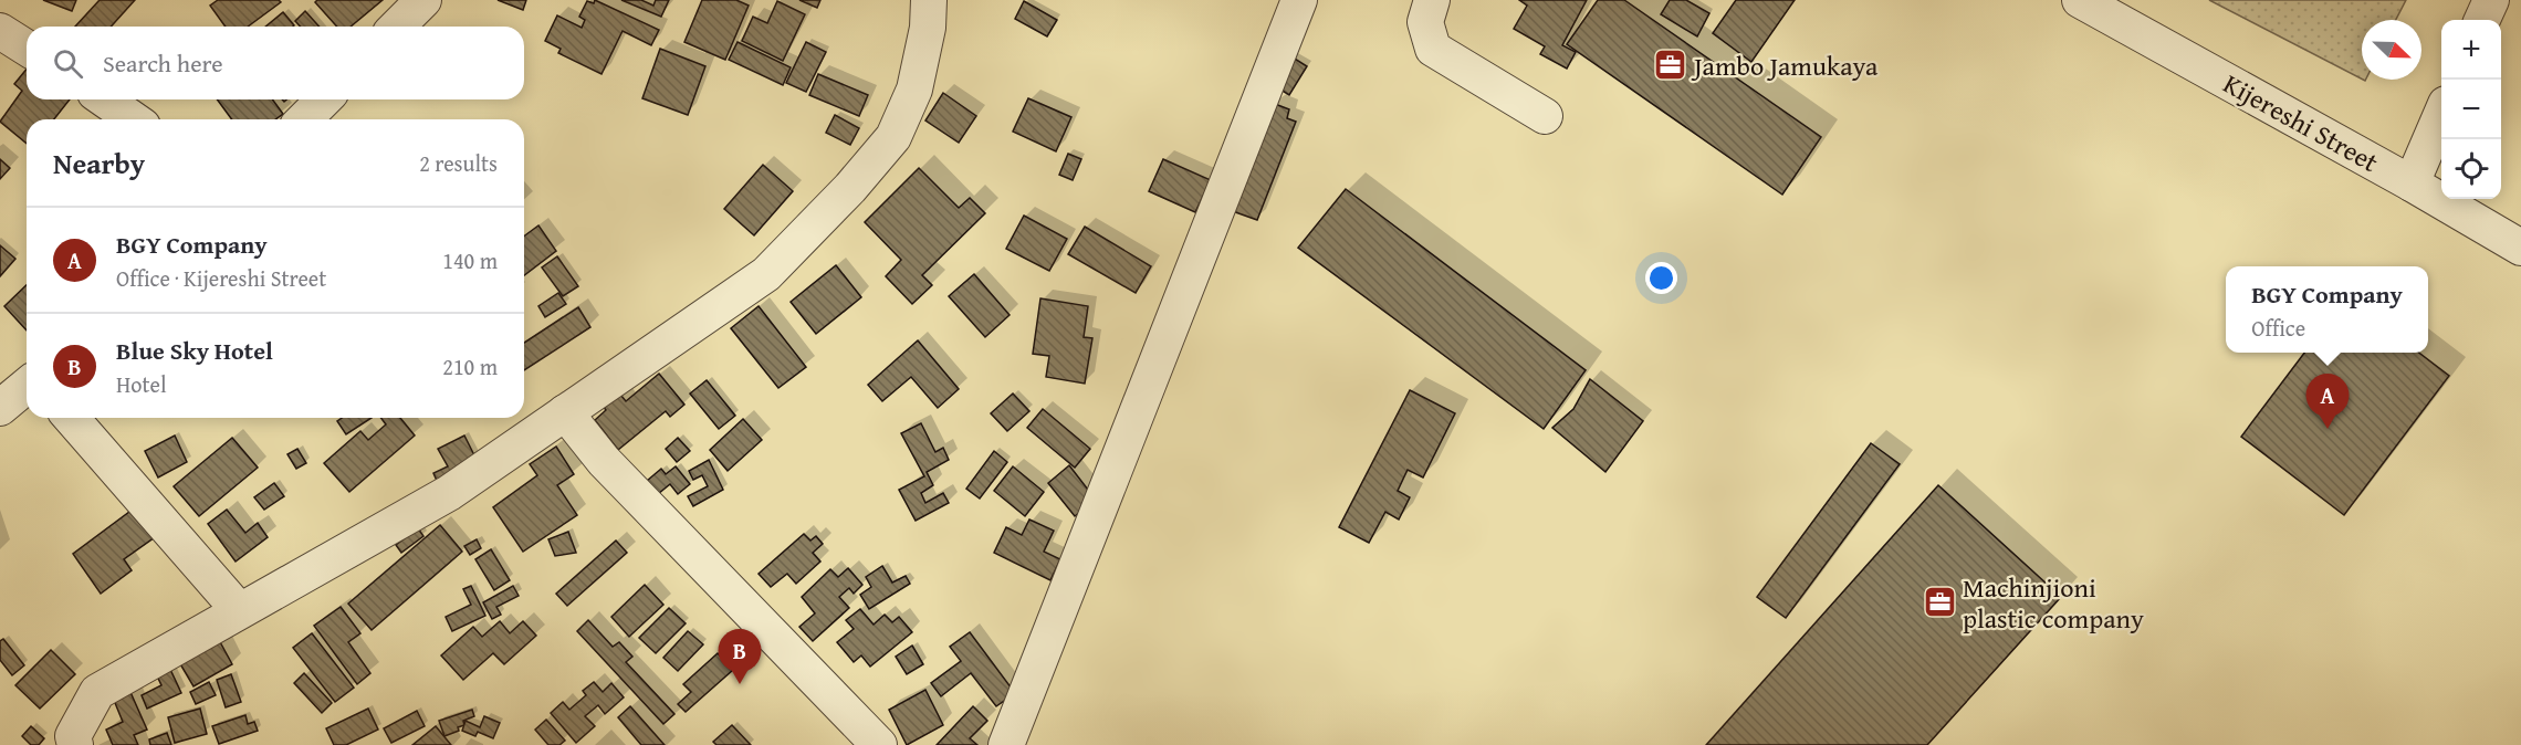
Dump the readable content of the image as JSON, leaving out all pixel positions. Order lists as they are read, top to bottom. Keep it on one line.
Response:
{"streets":{"street":["Kijereshi Street"]},"places":{"office":["Jambo Jamukaya","Machinjioni plastic company"]},"north":"bottom right","page":{"map_buttons":["+","−"],"search":"Search here","heading":["Nearby","2 results"],"list":[{"mark":"A","name":"BGY Company","note":"Office · Kijereshi Street","value":"140 m"},{"mark":"B","name":"Blue Sky Hotel","note":"Hotel","value":"210 m"}],"popup":["BGY Company","Office"],"pins":["A","B"]}}
